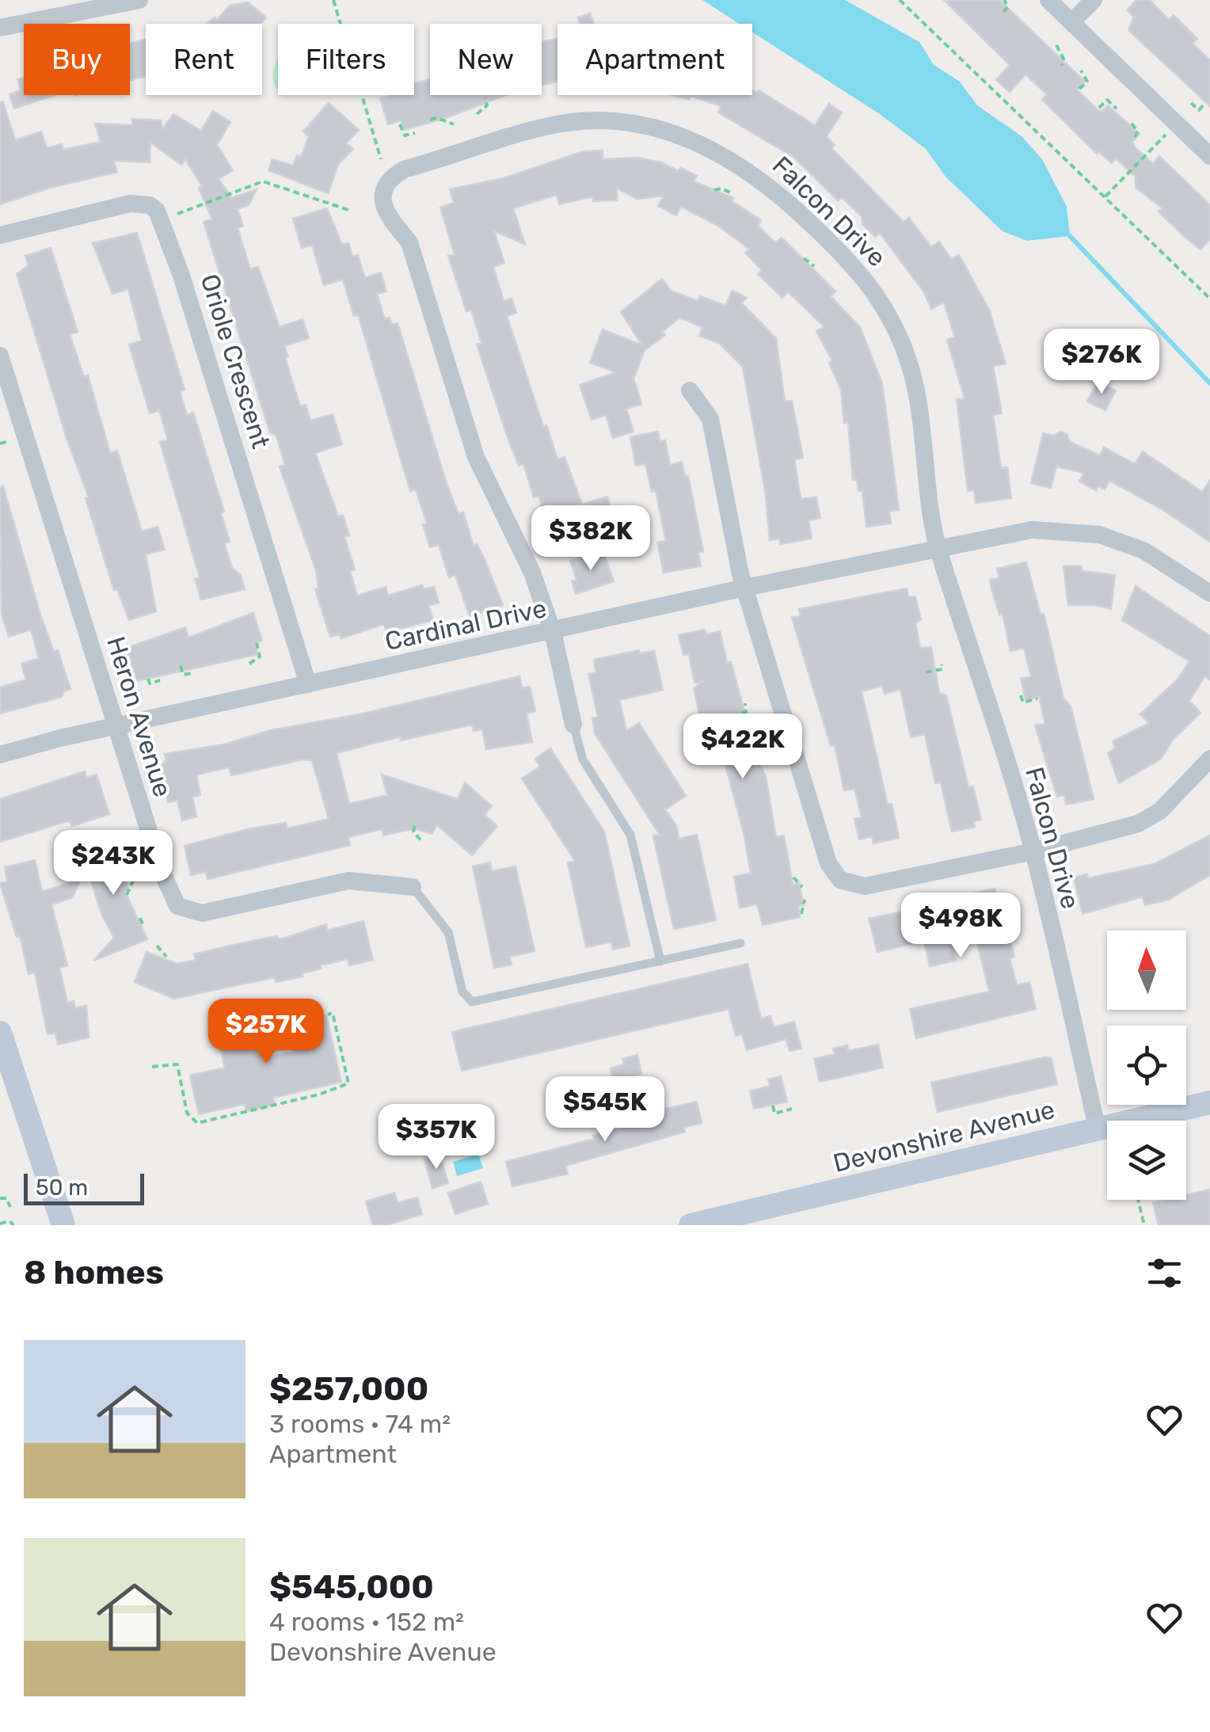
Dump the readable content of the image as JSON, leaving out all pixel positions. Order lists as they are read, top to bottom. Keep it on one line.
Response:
{"streets":{"main road":["Devonshire Avenue"],"street":["Falcon Drive","Oriole Crescent","Cardinal Drive","Heron Avenue"]},"crossings":[["Falcon Drive","Cardinal Drive"],["Falcon Drive","Devonshire Avenue"],["Oriole Crescent","Cardinal Drive"],["Cardinal Drive","Heron Avenue"]],"scale_bar":"50 m","north":"top","page":{"chip":["Buy","Rent","Filters","New","Apartment"],"price":["$276K","$382K","$422K","$243K","$498K","$257K","$545K","$357K"],"scale":"50 m","heading":"8 homes","list":[{"name":"$257,000","note":"3 rooms · 74 m² · Apartment"},{"name":"$545,000","note":"4 rooms · 152 m² · Devonshire Avenue"}]}}
